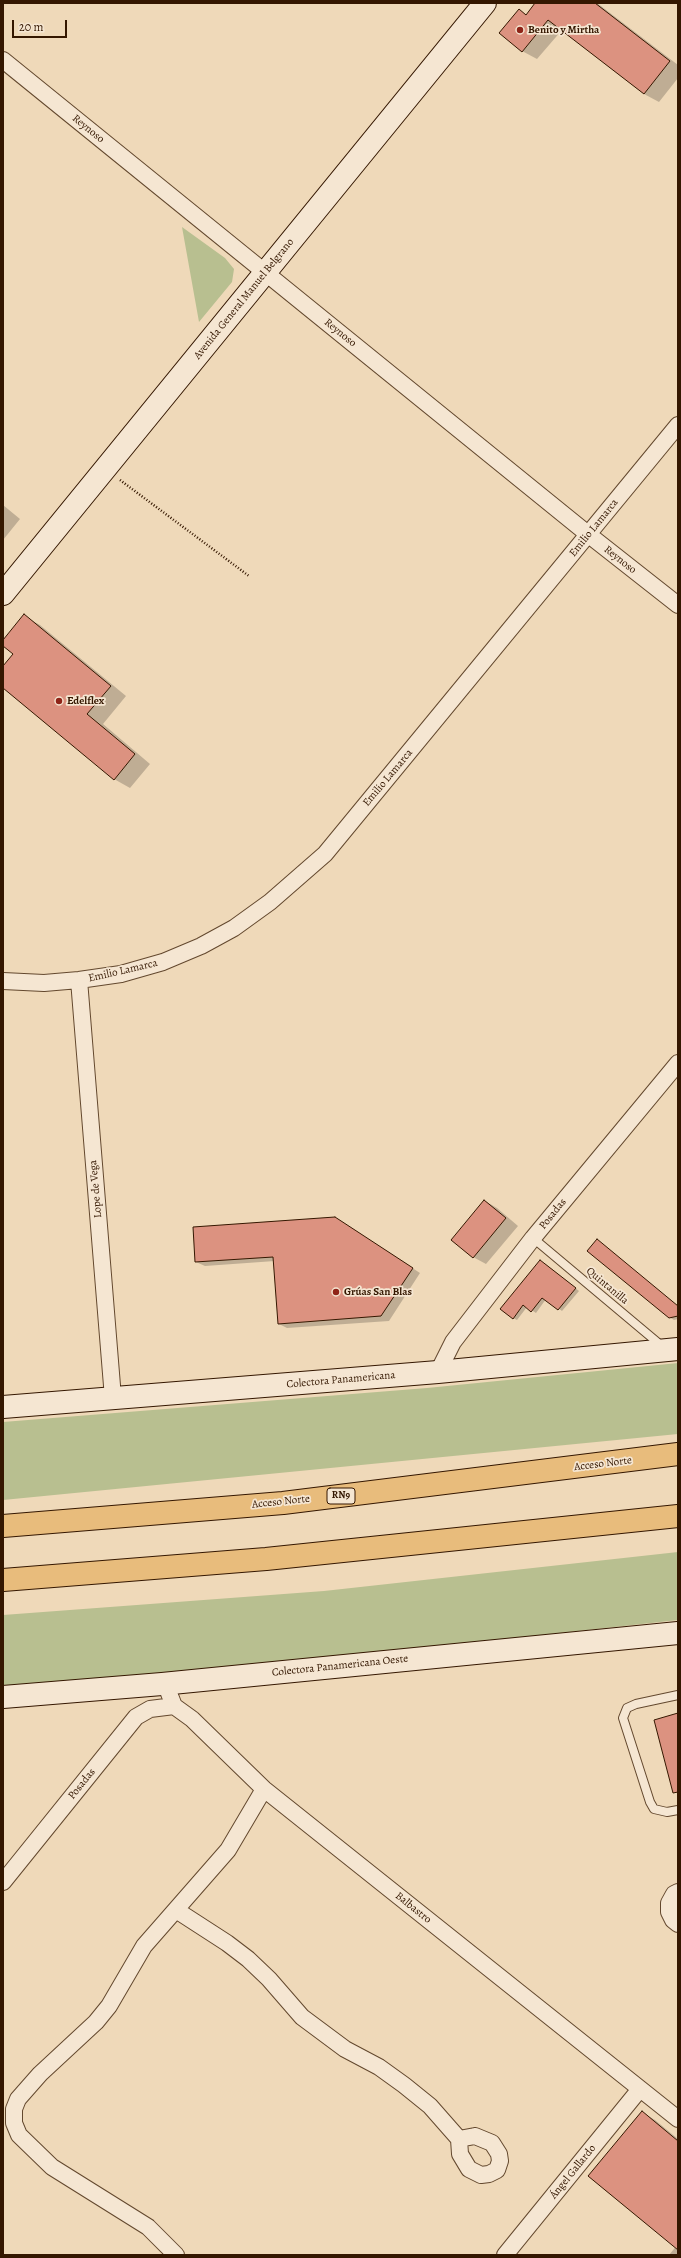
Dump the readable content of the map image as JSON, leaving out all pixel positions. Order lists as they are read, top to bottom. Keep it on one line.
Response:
{"streets":{"highway":["Acceso Norte","RN9"],"street":["Reynoso","Avenida General Manuel Belgrano","Emilio Lamarca","Lope de Vega","Posadas","Colectora Panamericana","Colectora Panamericana Oeste","Balbastro","Ángel Gallardo"],"lane":["Quintanilla"]},"crossings":[["Reynoso","Avenida General Manuel Belgrano"],["Reynoso","Emilio Lamarca"],["Emilio Lamarca","Lope de Vega"],["Lope de Vega","Colectora Panamericana"],["Posadas","Quintanilla"],["Posadas","Colectora Panamericana"],["Posadas","Balbastro"],["Quintanilla","Colectora Panamericana"],["Balbastro","Ángel Gallardo"]],"places":["Benito y Mirtha","Edelflex","Grúas San Blas"],"scale_bar":"20 m"}
